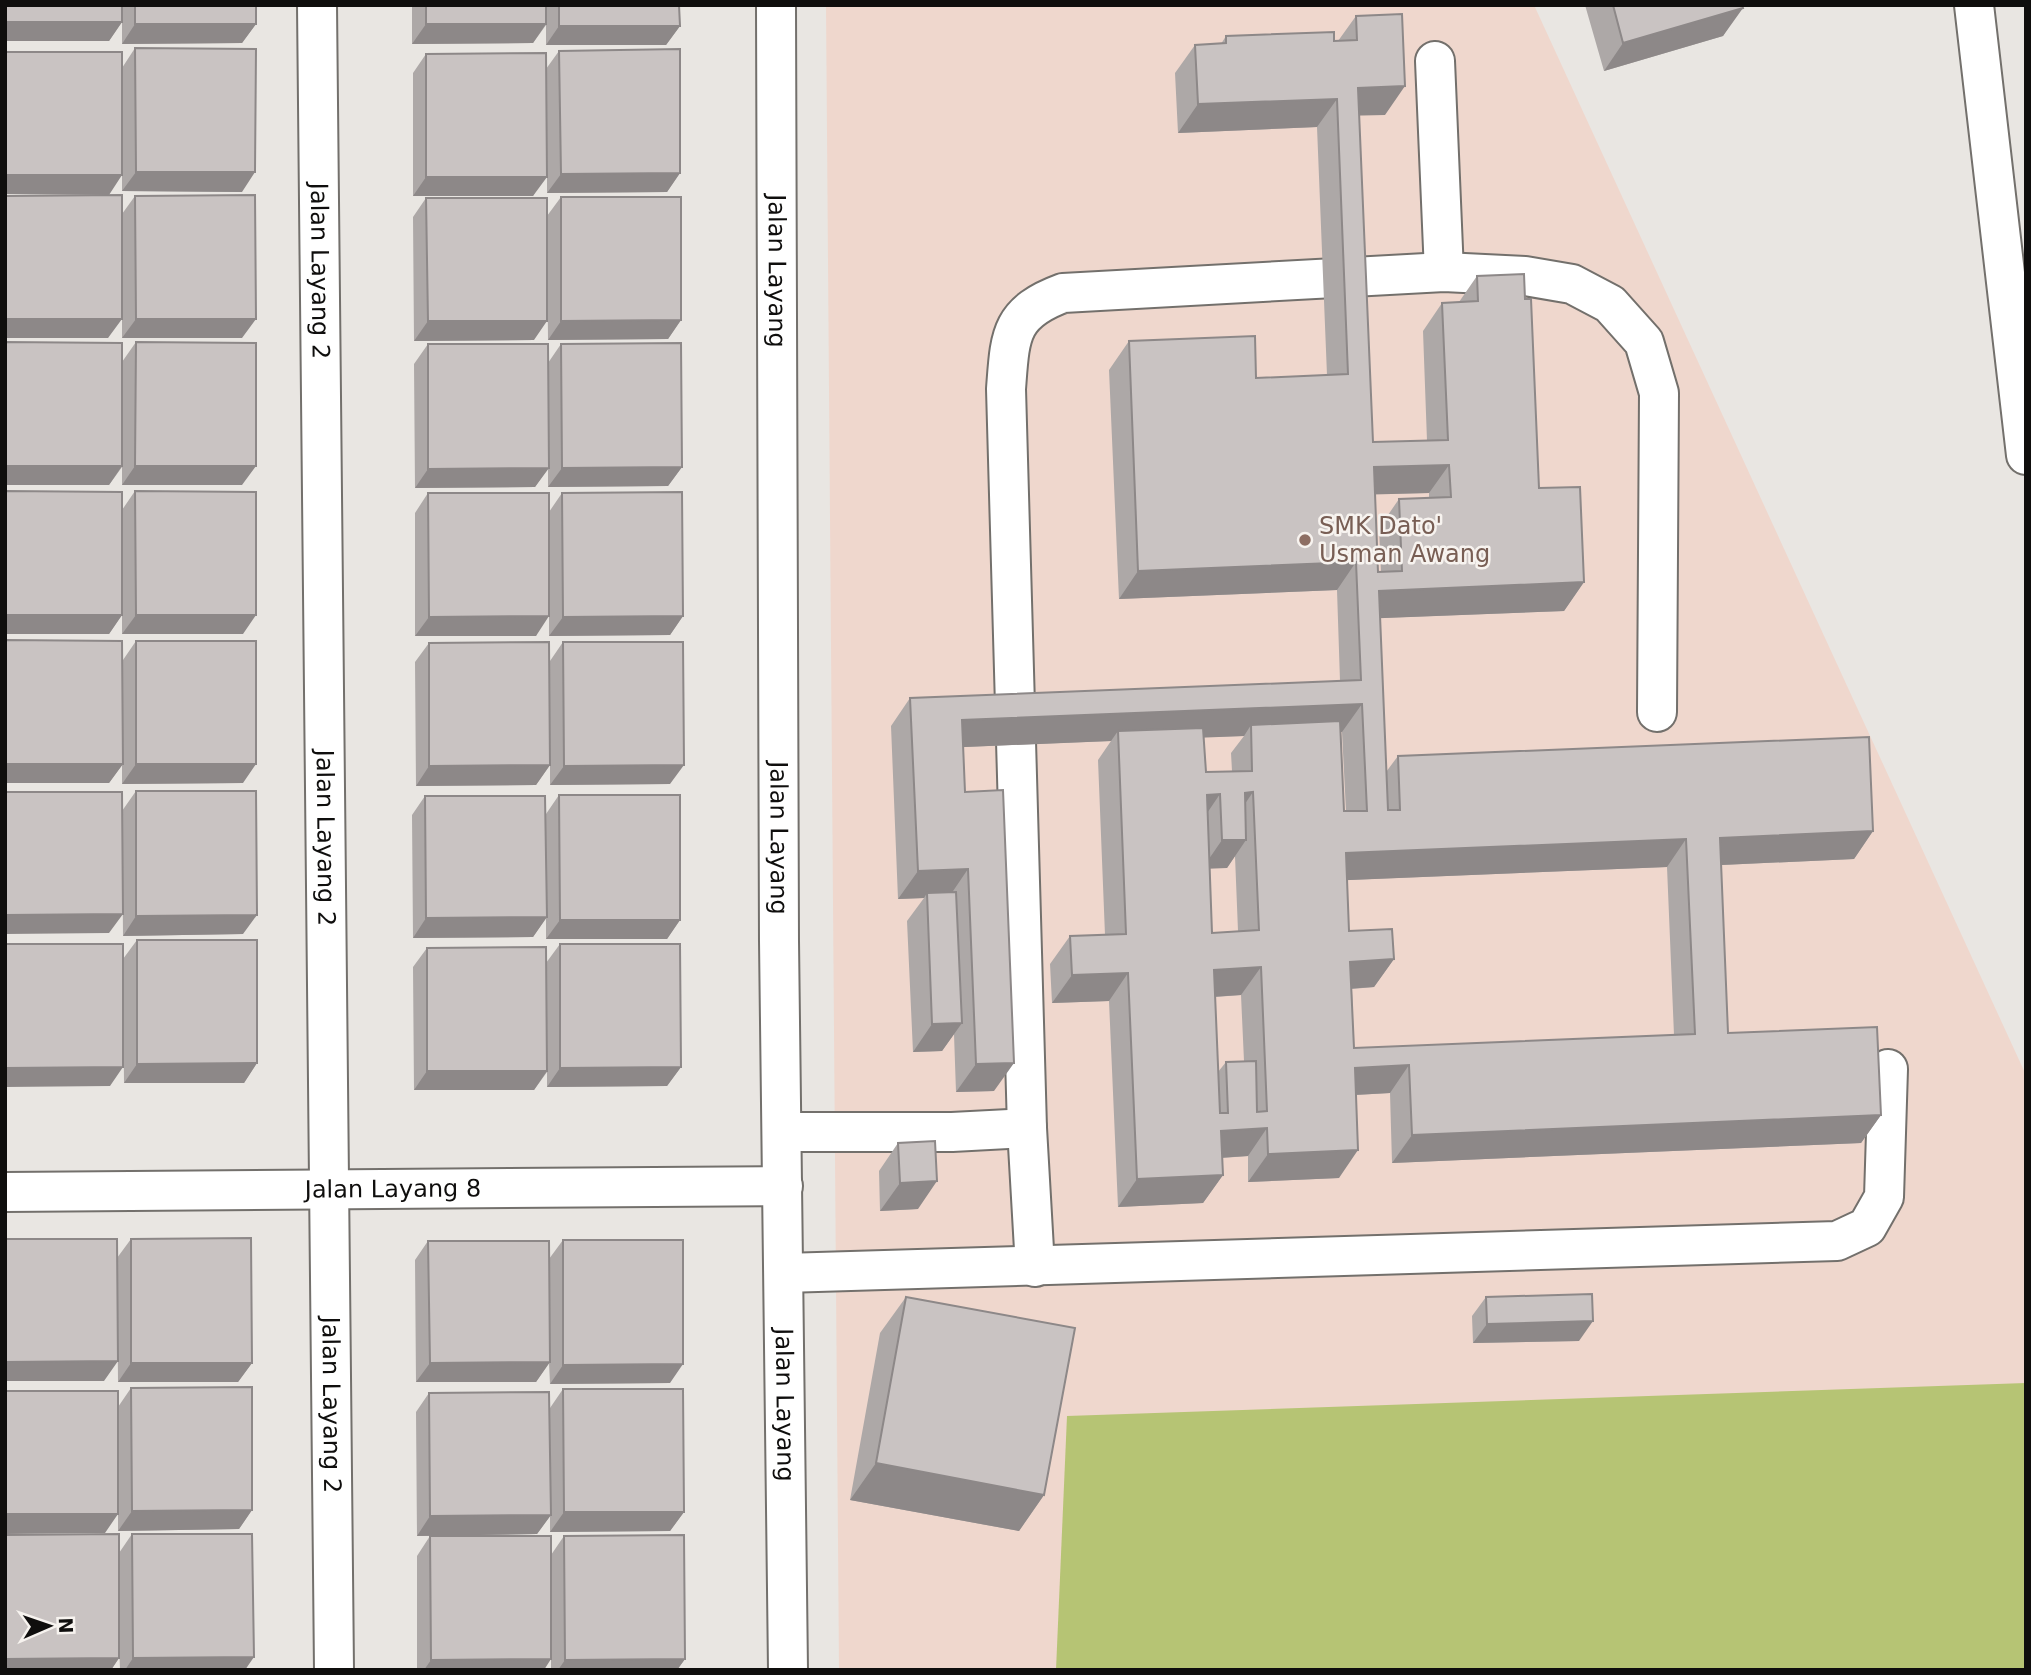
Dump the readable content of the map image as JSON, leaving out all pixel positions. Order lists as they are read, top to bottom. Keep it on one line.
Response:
{"streets":{"street":["Jalan Layang 2","Jalan Layang","Jalan Layang 8"]},"crossings":[["Jalan Layang 2","Jalan Layang 8"],["Jalan Layang","Jalan Layang 8"]],"places":["SMK Dato' Usman Awang"],"north":"right"}
